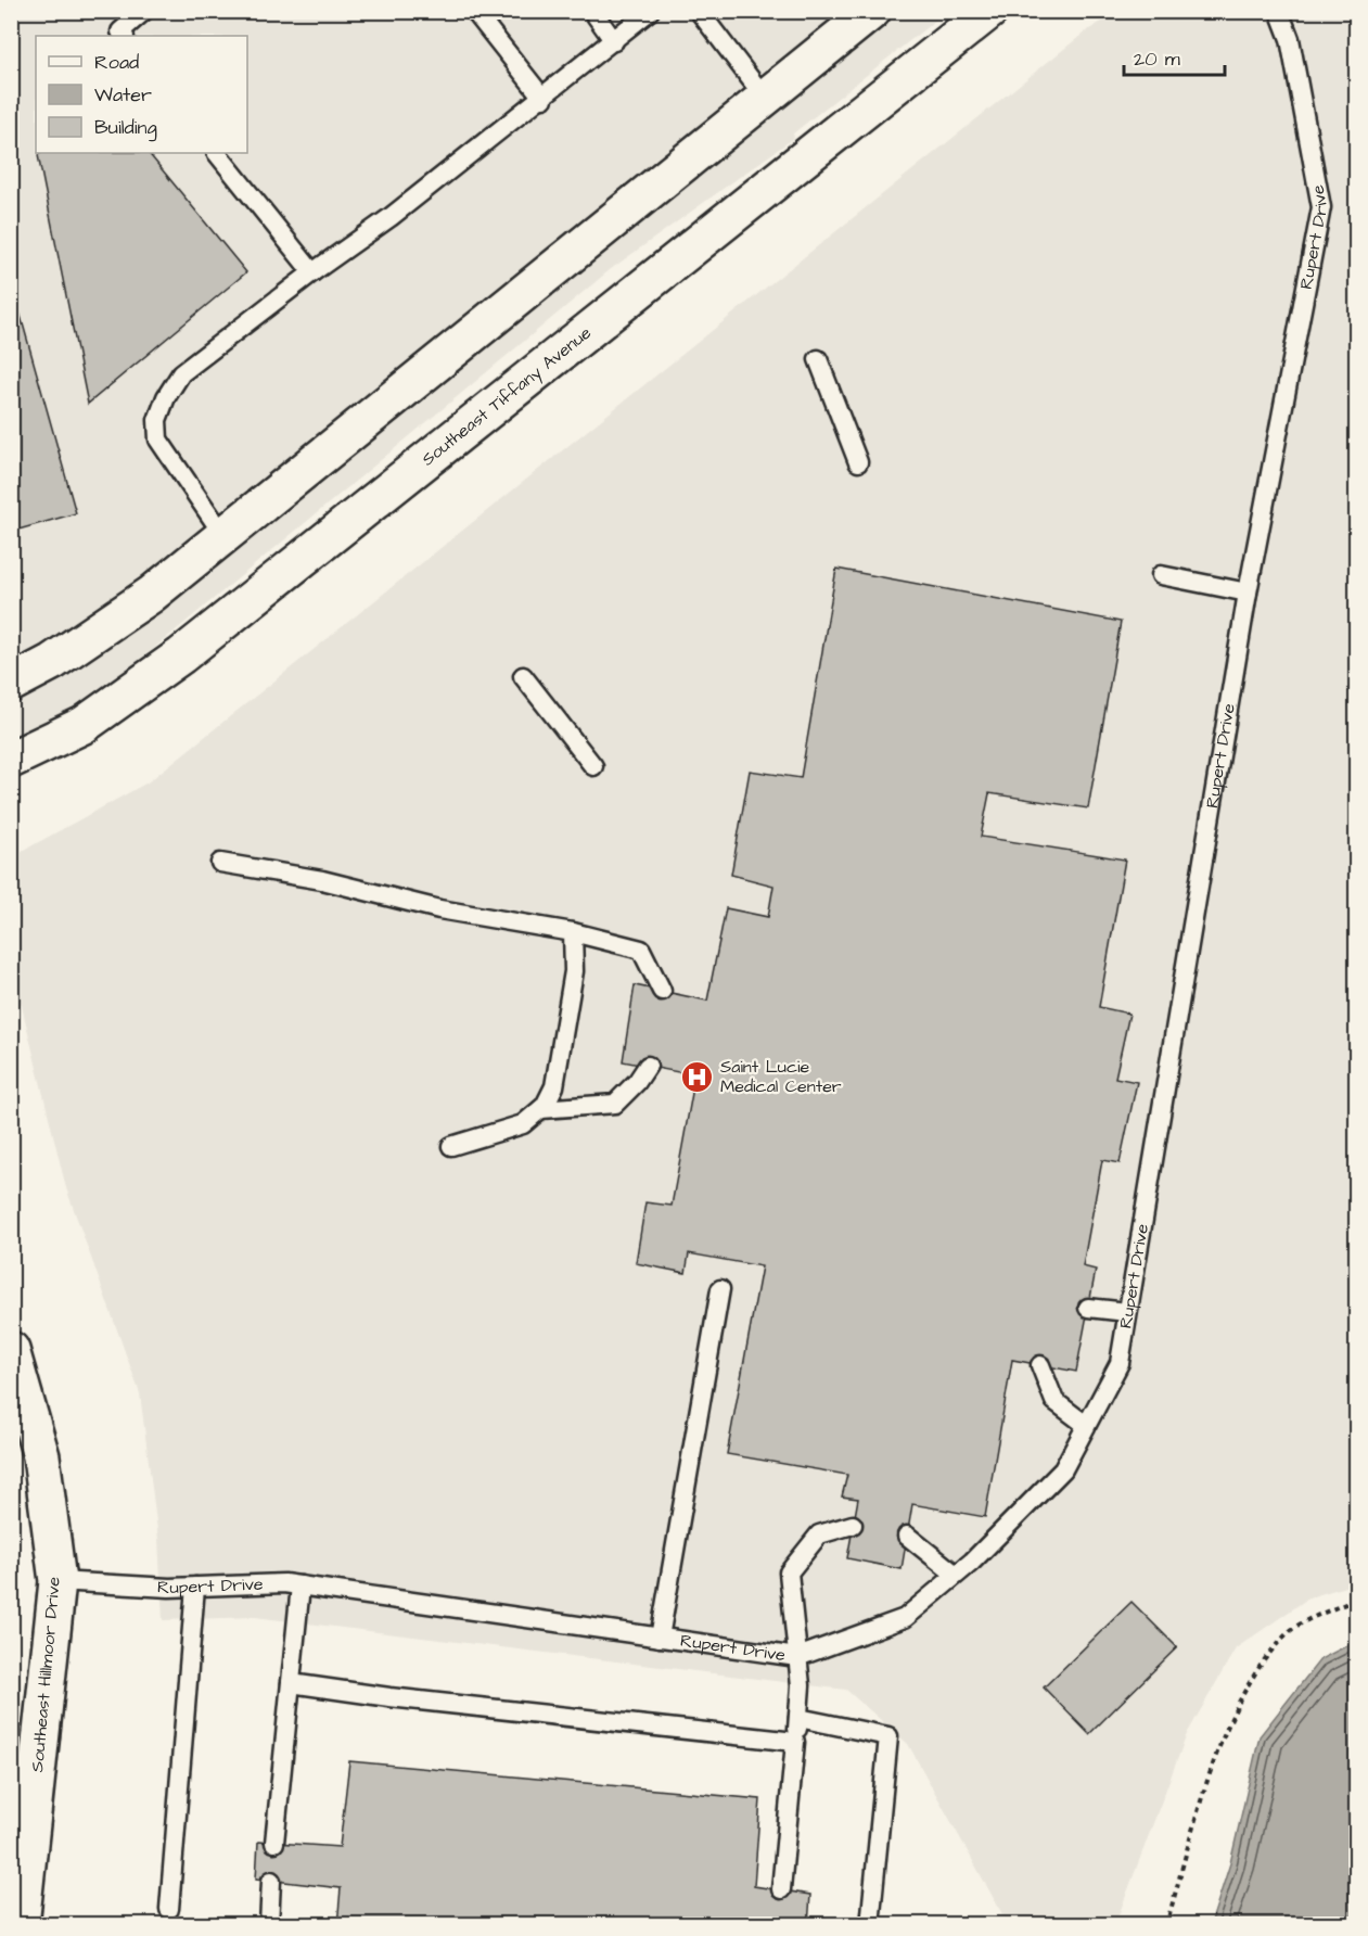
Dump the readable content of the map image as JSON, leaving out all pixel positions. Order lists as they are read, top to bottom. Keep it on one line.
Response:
{"streets":{"street":["Southeast Tiffany Avenue","Southeast Hillmoor Drive"],"lane":["Rupert Drive"]},"crossings":[["Rupert Drive","Southeast Hillmoor Drive"]],"places":{"hospital":["Saint Lucie Medical Center"]},"legend":["Road","Water","Building"],"scale_bar":"20 m"}
